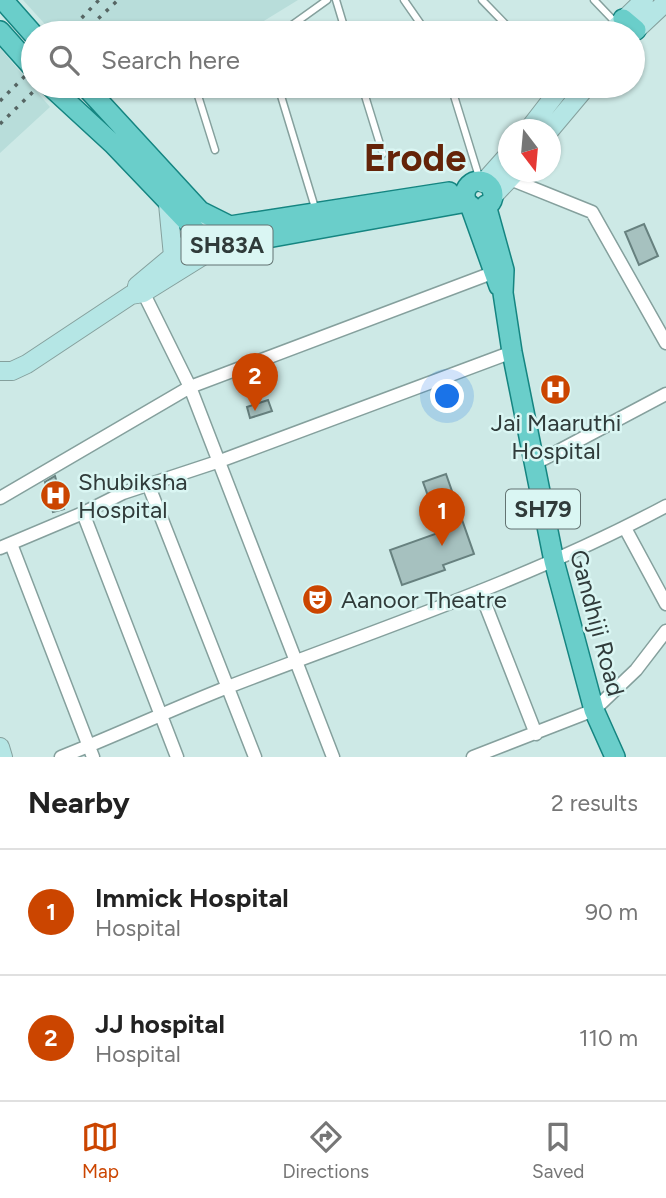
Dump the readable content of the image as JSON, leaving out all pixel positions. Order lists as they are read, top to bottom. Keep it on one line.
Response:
{"streets":{"main road":["SH83A","SH79","Gandhiji Road"]},"crossings":[["SH83A","Gandhiji Road"]],"districts":["Erode"],"places":{"hospital":["Jai Maaruthi Hospital","Shubiksha Hospital"],"theatre":["Aanoor Theatre"]},"north":"bottom","page":{"search":"Search here","pins":["2","1"],"heading":["Nearby","2 results"],"list":[{"mark":"1","name":"Immick Hospital","note":"Hospital","value":"90 m"},{"mark":"2","name":"JJ hospital","note":"Hospital","value":"110 m"}],"nav":["Map","Directions","Saved"]}}
